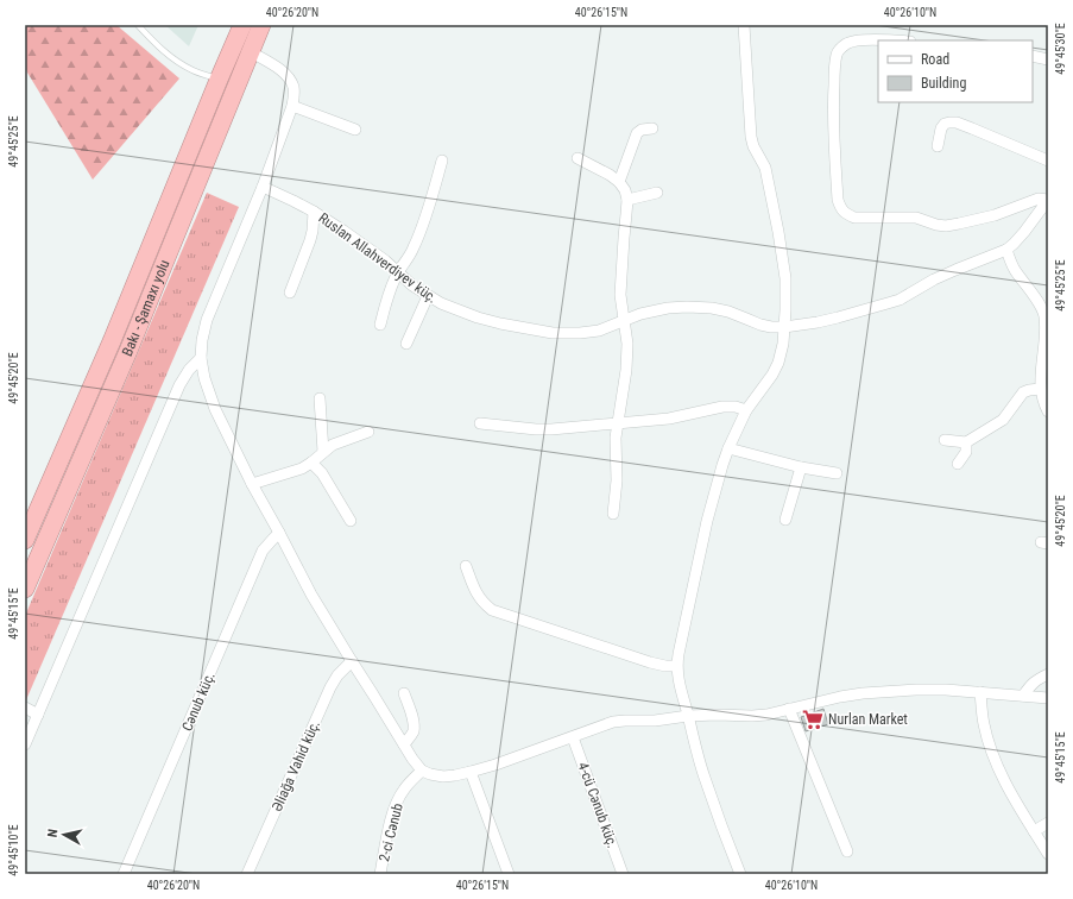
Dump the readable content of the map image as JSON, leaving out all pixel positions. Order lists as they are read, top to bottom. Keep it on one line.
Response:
{"streets":{"highway":["Bakı - Şamaxı yolu"],"street":["Ruslan Allahverdiyev küç.","Cənub küç.","Əliağa Vahid küç.","4-cü Cənub küç.","2-ci Cənub"]},"places":{"supermarket":["Nurlan Market"]},"legend":["Road","Building"],"north":"left","coordinates":["40°26'20\"N","40°26'15\"N","40°26'10\"N","49°45'30\"E","49°45'25\"E","49°45'20\"E","49°45'15\"E","49°45'10\"E"]}
